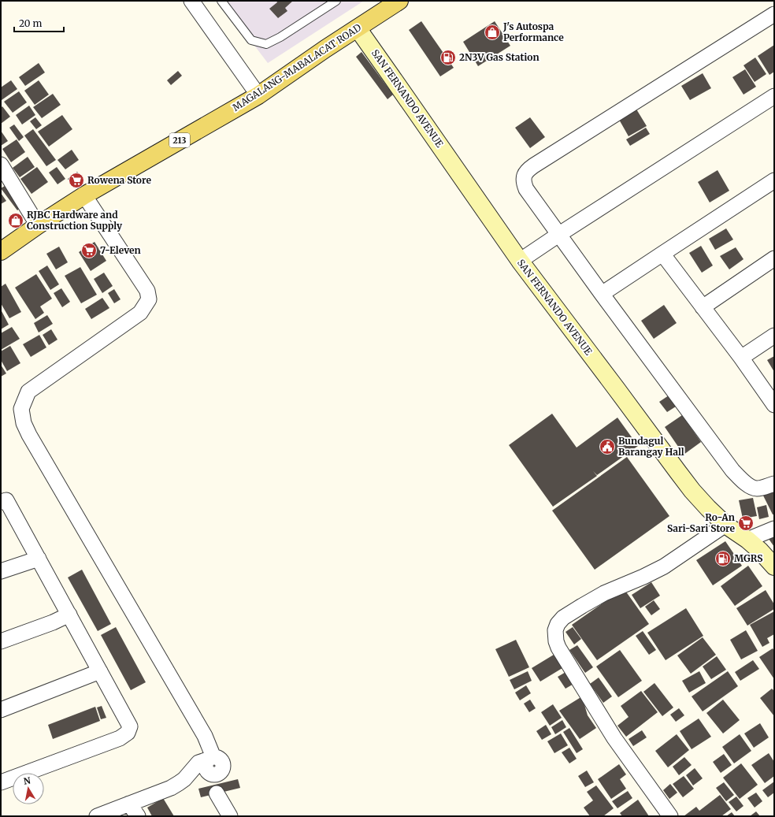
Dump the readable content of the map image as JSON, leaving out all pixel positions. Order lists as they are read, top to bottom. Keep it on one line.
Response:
{"streets":{"main road":["MAGALANG-MABALACAT ROAD","SAN FERNANDO AVENUE","213"]},"crossings":[["MAGALANG-MABALACAT ROAD","SAN FERNANDO AVENUE"]],"places":{"shop":["J's Autospa Performance","RJBC Hardware and Construction Supply"],"fuel station":["2N3V Gas Station","MGRS"],"supermarket":["Rowena Store","7-Eleven","Ro-An Sari-Sari Store"],"public building":["Bundagul Barangay Hall"]},"scale_bar":"20 m","north":"top"}
